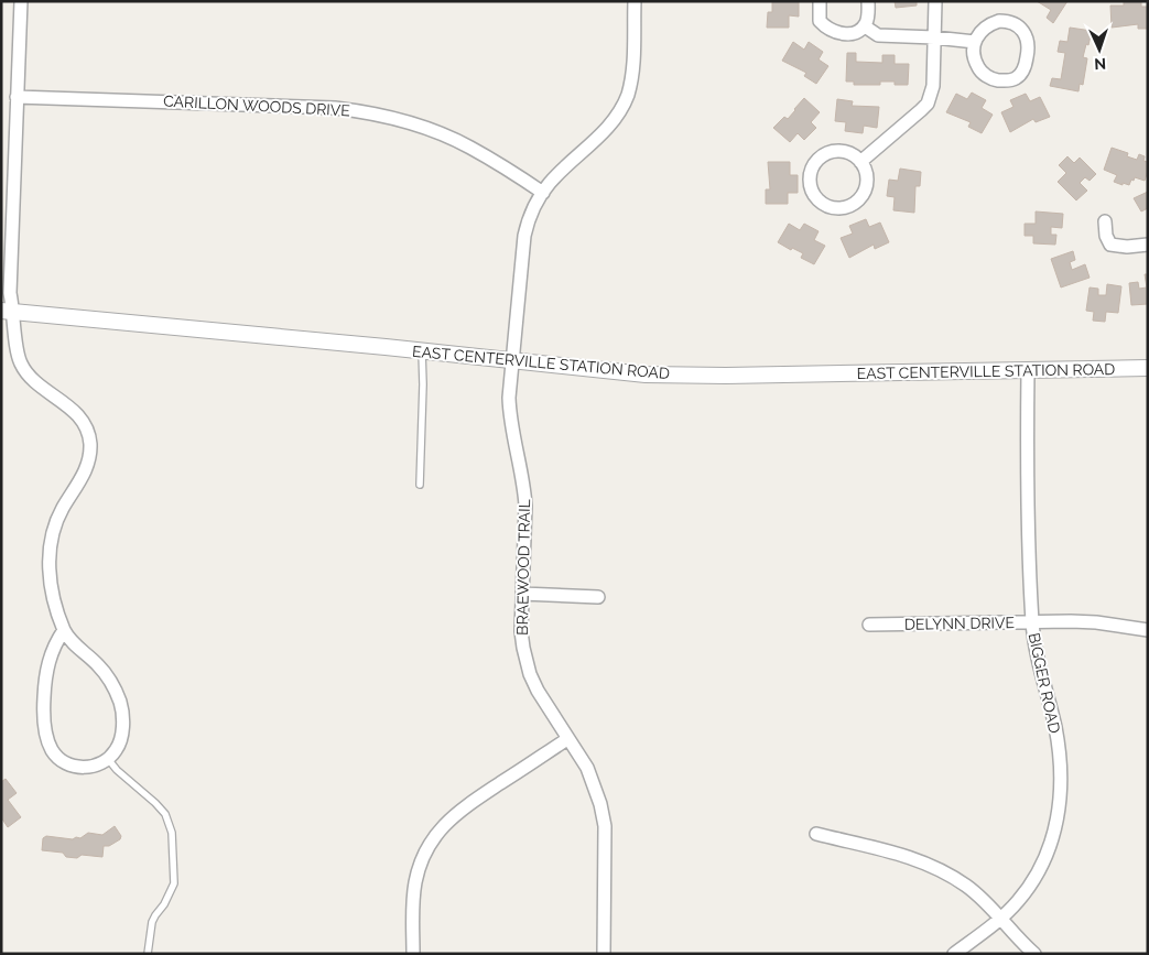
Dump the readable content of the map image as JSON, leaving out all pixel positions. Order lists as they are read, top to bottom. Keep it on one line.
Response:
{"streets":{"street":["CARILLON WOODS DRIVE","EAST CENTERVILLE STATION ROAD","BRAEWOOD TRAIL","DELYNN DRIVE","BIGGER ROAD"]},"crossings":[["CARILLON WOODS DRIVE","BRAEWOOD TRAIL"],["EAST CENTERVILLE STATION ROAD","BRAEWOOD TRAIL"],["EAST CENTERVILLE STATION ROAD","BIGGER ROAD"],["DELYNN DRIVE","BIGGER ROAD"]],"north":"bottom"}
